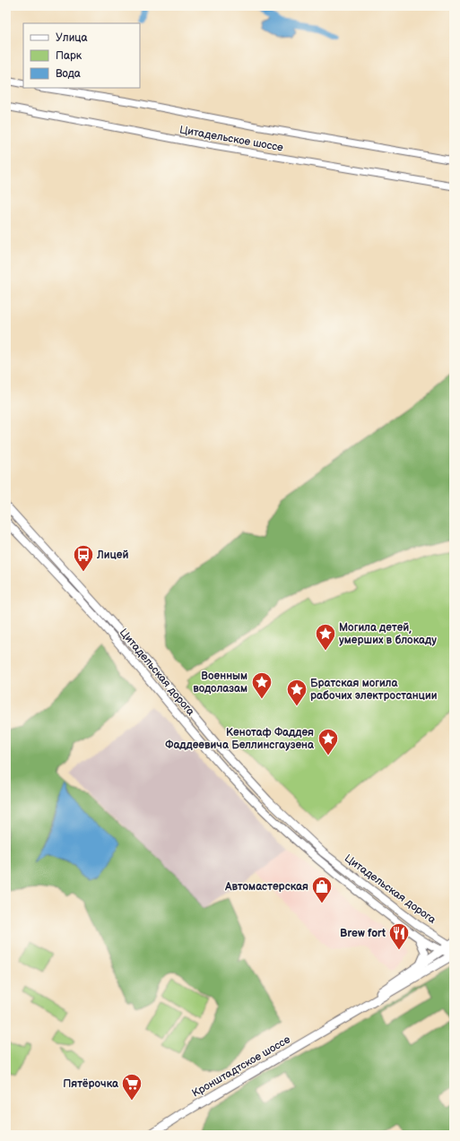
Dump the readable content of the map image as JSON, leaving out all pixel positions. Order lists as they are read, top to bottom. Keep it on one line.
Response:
{"streets":{"main road":["Кронштадтское шоссе"],"street":["Цитадельское шоссе","Цитадельская дорога"]},"crossings":[["Цитадельская дорога","Кронштадтское шоссе"]],"places":{"bus stop":["Лицей"],"place":["Могила детей, умерших в блокаду","Военным водолазам","Братская могила рабочих электростанции","Кенотаф Фаддея Фаддеевича Беллинсгаузена"],"shop":["Автомастерская"],"restaurant":["Brew fort"],"supermarket":["Пятёрочка"]},"legend":["Улица","Парк","Вода"]}
